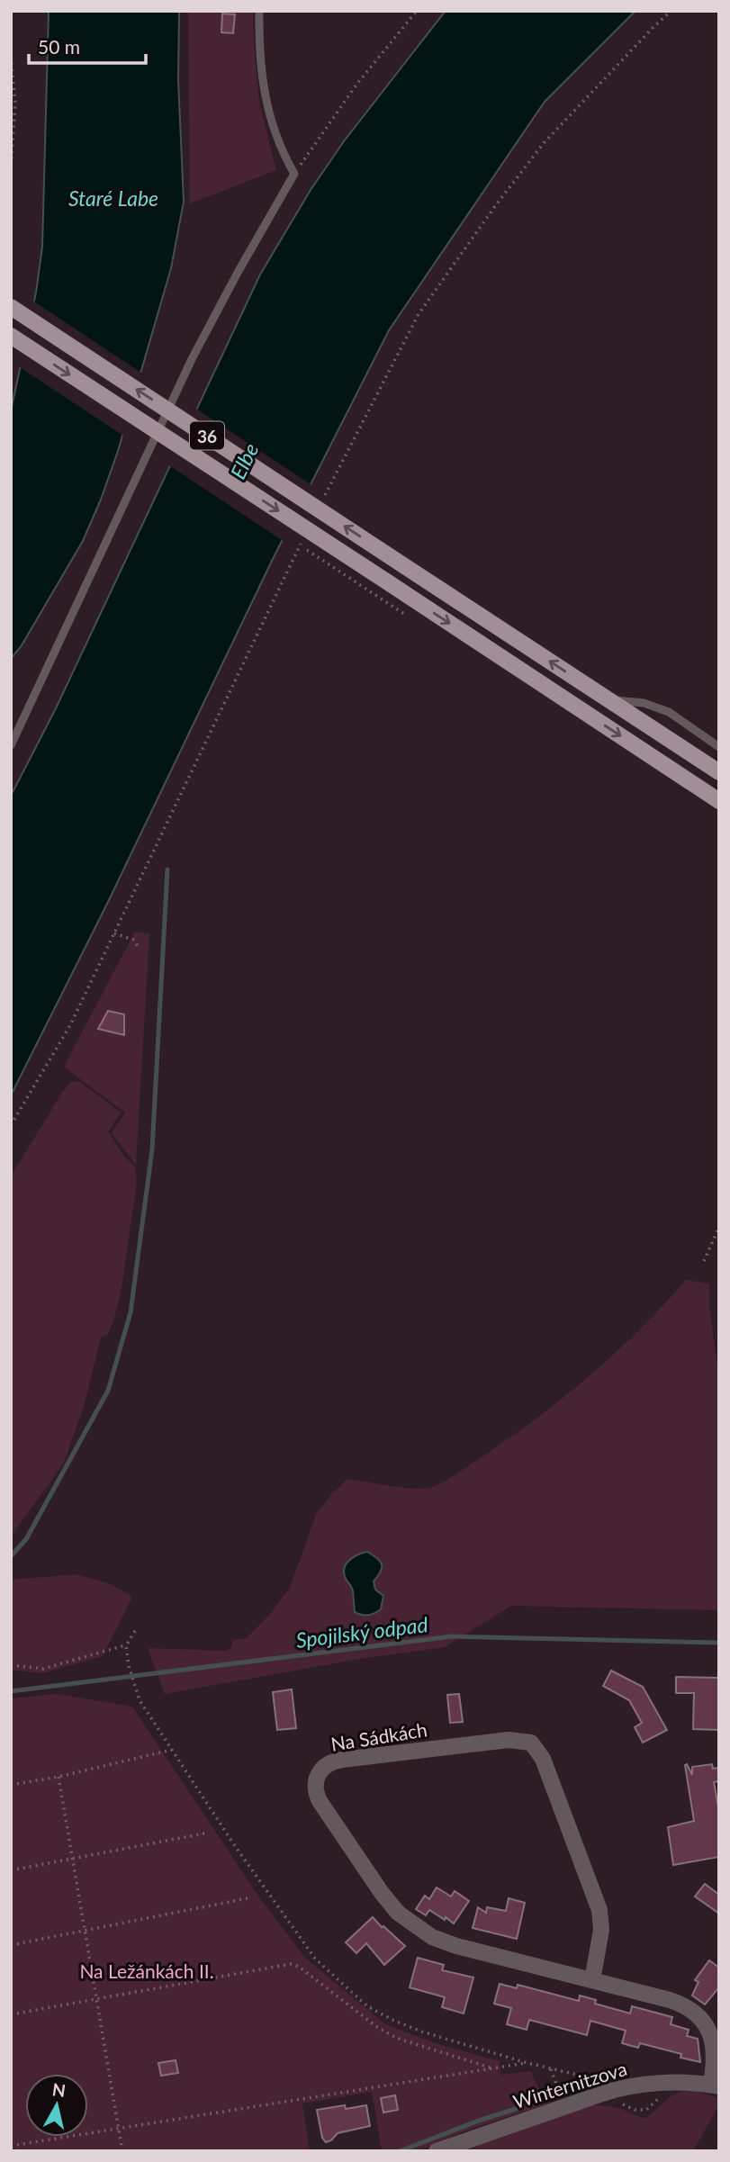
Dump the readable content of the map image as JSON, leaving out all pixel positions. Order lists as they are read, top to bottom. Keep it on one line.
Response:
{"streets":{"main road":["36"],"street":["Na Sádkách","Winternitzova"]},"crossings":[["Na Sádkách","Winternitzova"]],"water":["Staré Labe","Elbe","Spojilský odpad"],"parks":["Na Ležánkách II."],"scale_bar":"50 m","north":"top"}
